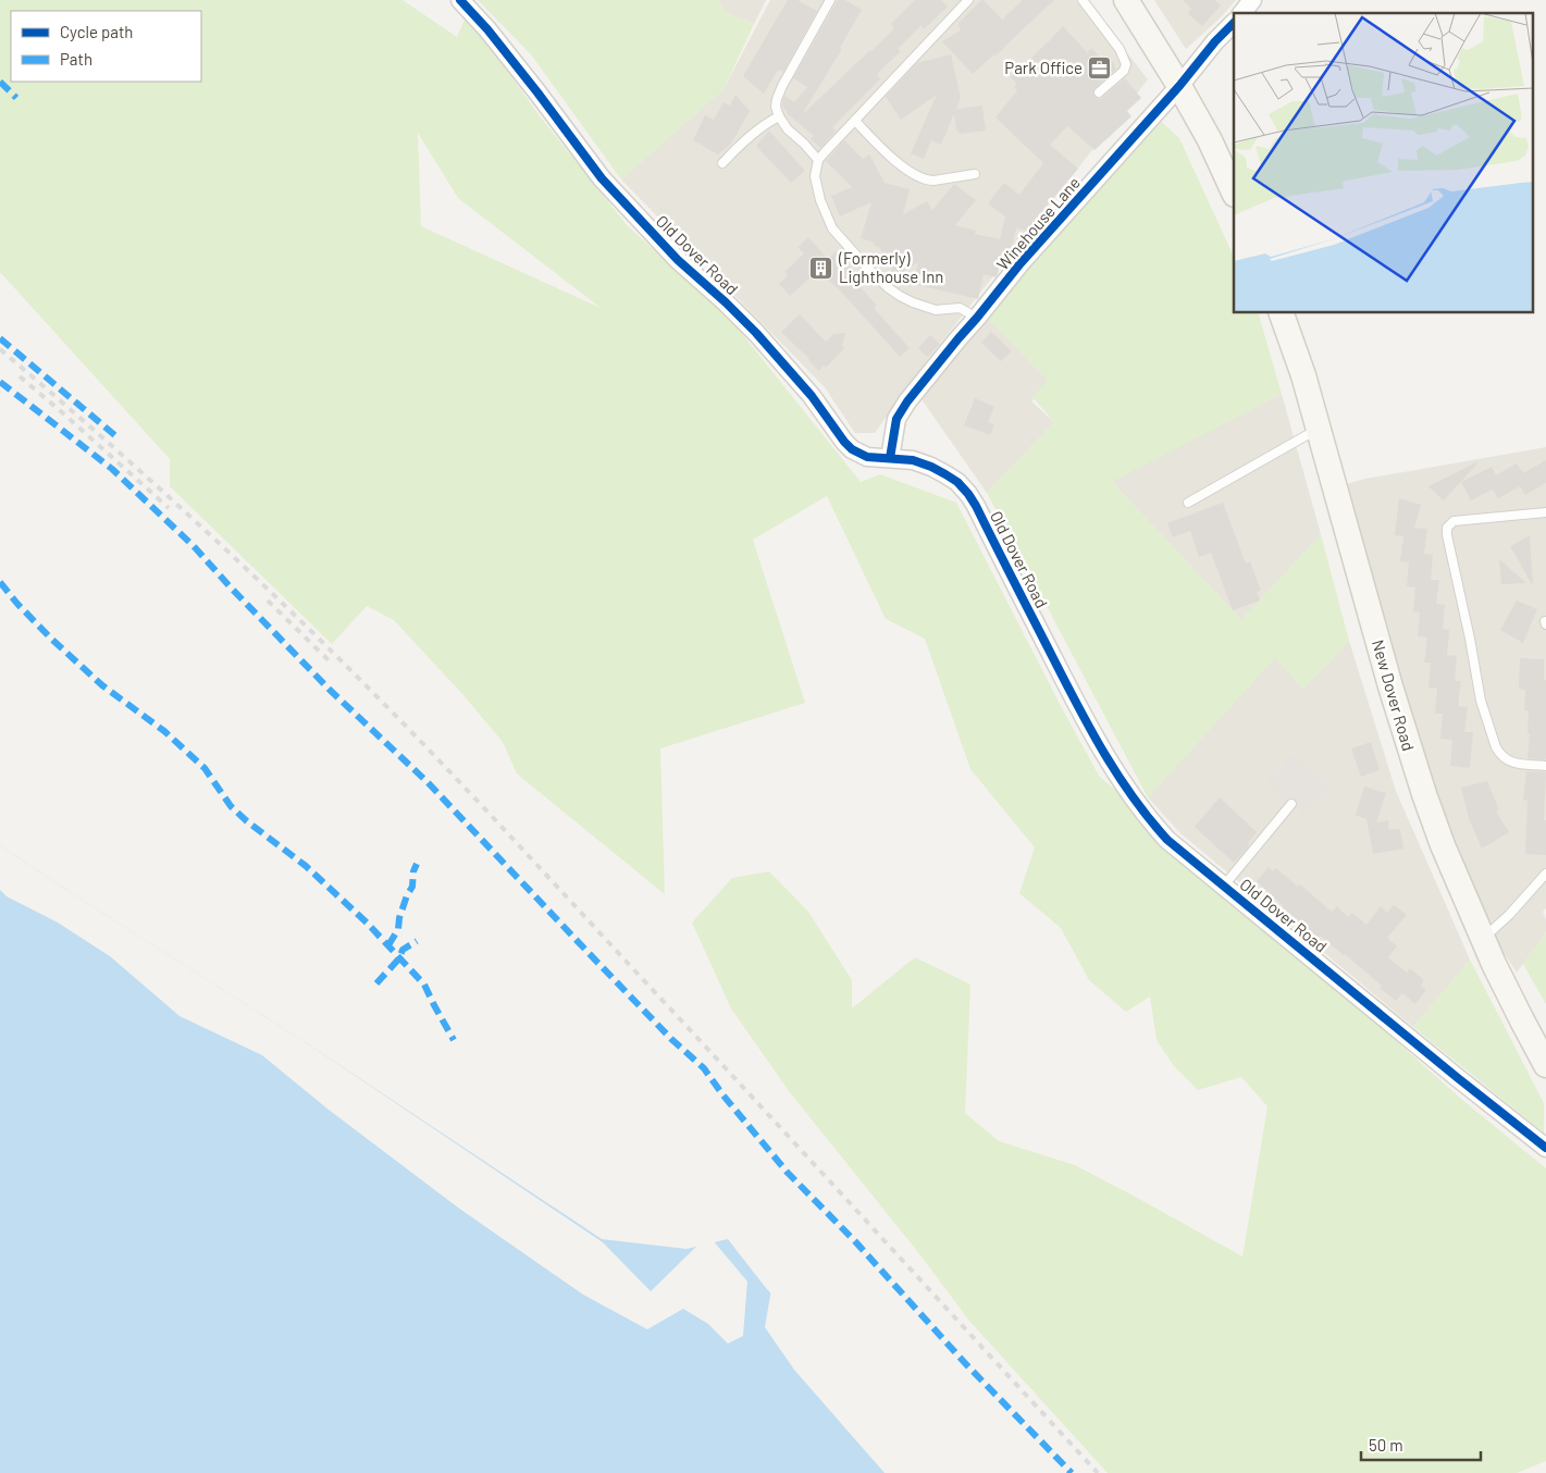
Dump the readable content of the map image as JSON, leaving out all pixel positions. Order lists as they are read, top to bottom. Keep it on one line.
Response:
{"streets":{"main road":["New Dover Road"],"street":["Winehouse Lane","Old Dover Road"]},"crossings":[["Winehouse Lane","Old Dover Road"]],"places":{"office":["Park Office"],"building":["(Formerly) Lighthouse Inn"]},"legend":["Cycle path","Path"],"scale_bar":"50 m"}
